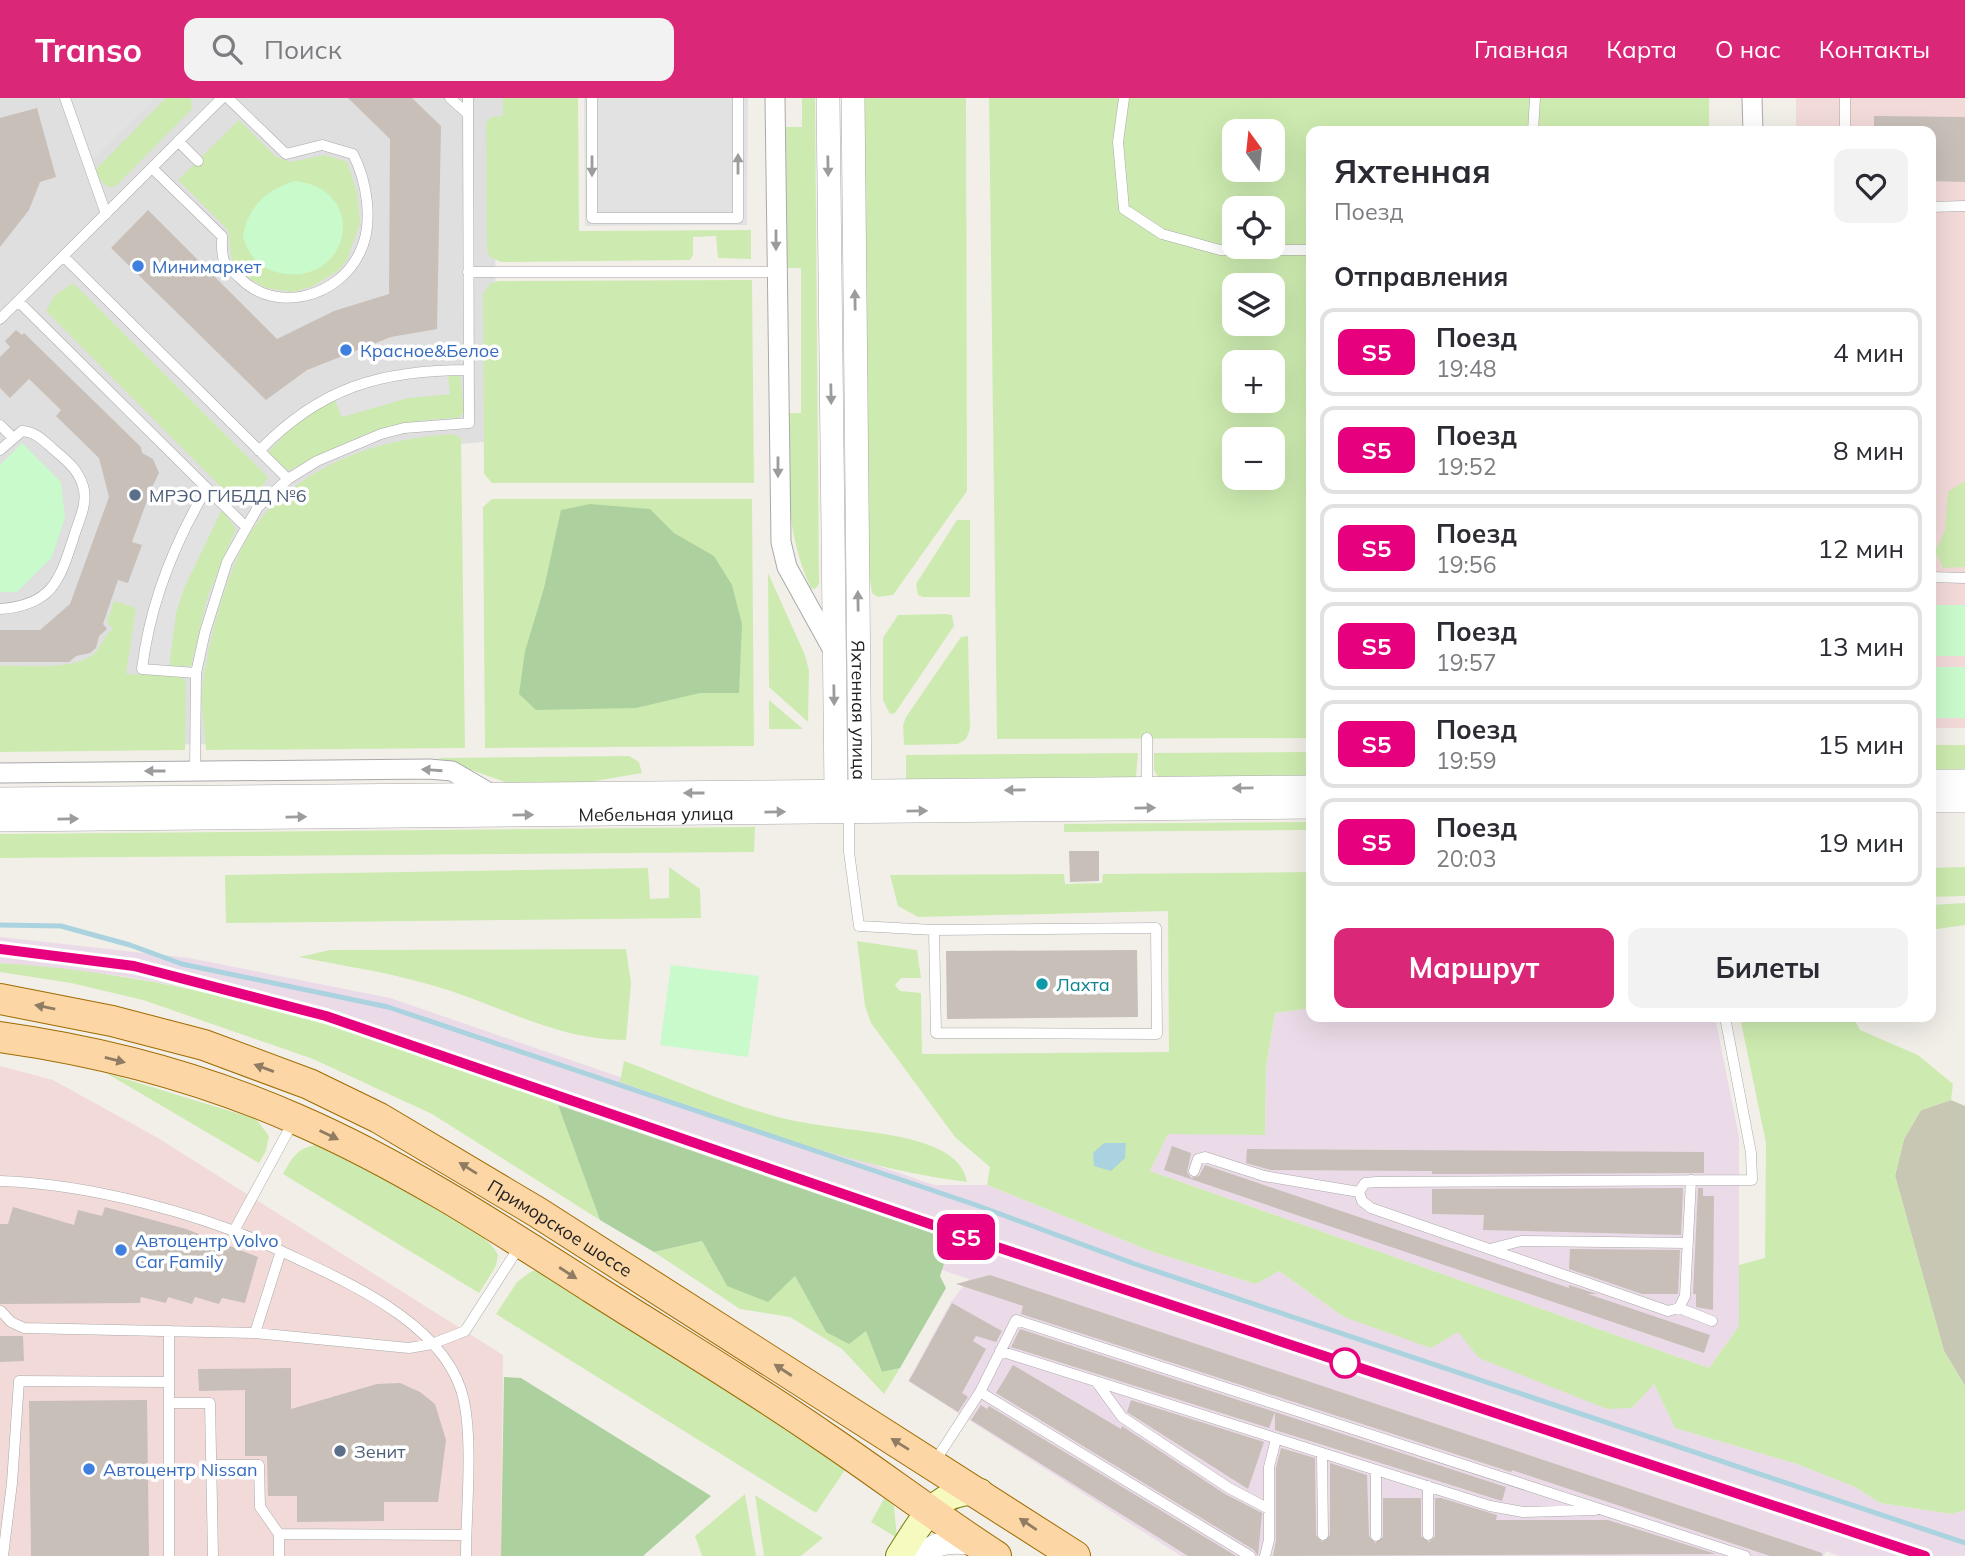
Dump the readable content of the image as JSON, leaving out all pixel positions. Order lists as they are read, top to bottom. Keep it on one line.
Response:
{"streets":{"main road":["Приморское шоссе"],"street":["Яхтенная улица","Мебельная улица"]},"crossings":[["Яхтенная улица","Мебельная улица"]],"places":["Минимаркет","Красное&Белое","МРЭО ГИБДД №6","Лахта","Автоцентр Volvo Car Family","Зенит","Автоцентр Nissan"],"north":"top","page":{"header":"Transo","search":"Поиск","nav":["Главная","Карта","О нас","Контакты"],"on_map":"S5","map_buttons":["+","−"],"heading":[["Яхтенная","Поезд"],"Отправления"],"list":[{"mark":"S5","name":"Поезд","note":"19:48","value":"4 мин"},{"mark":"S5","name":"Поезд","note":"19:52","value":"8 мин"},{"mark":"S5","name":"Поезд","note":"19:56","value":"12 мин"},{"mark":"S5","name":"Поезд","note":"19:57","value":"13 мин"},{"mark":"S5","name":"Поезд","note":"19:59","value":"15 мин"},{"mark":"S5","name":"Поезд","note":"20:03","value":"19 мин"}],"buttons":["Маршрут","Билеты"]}}
